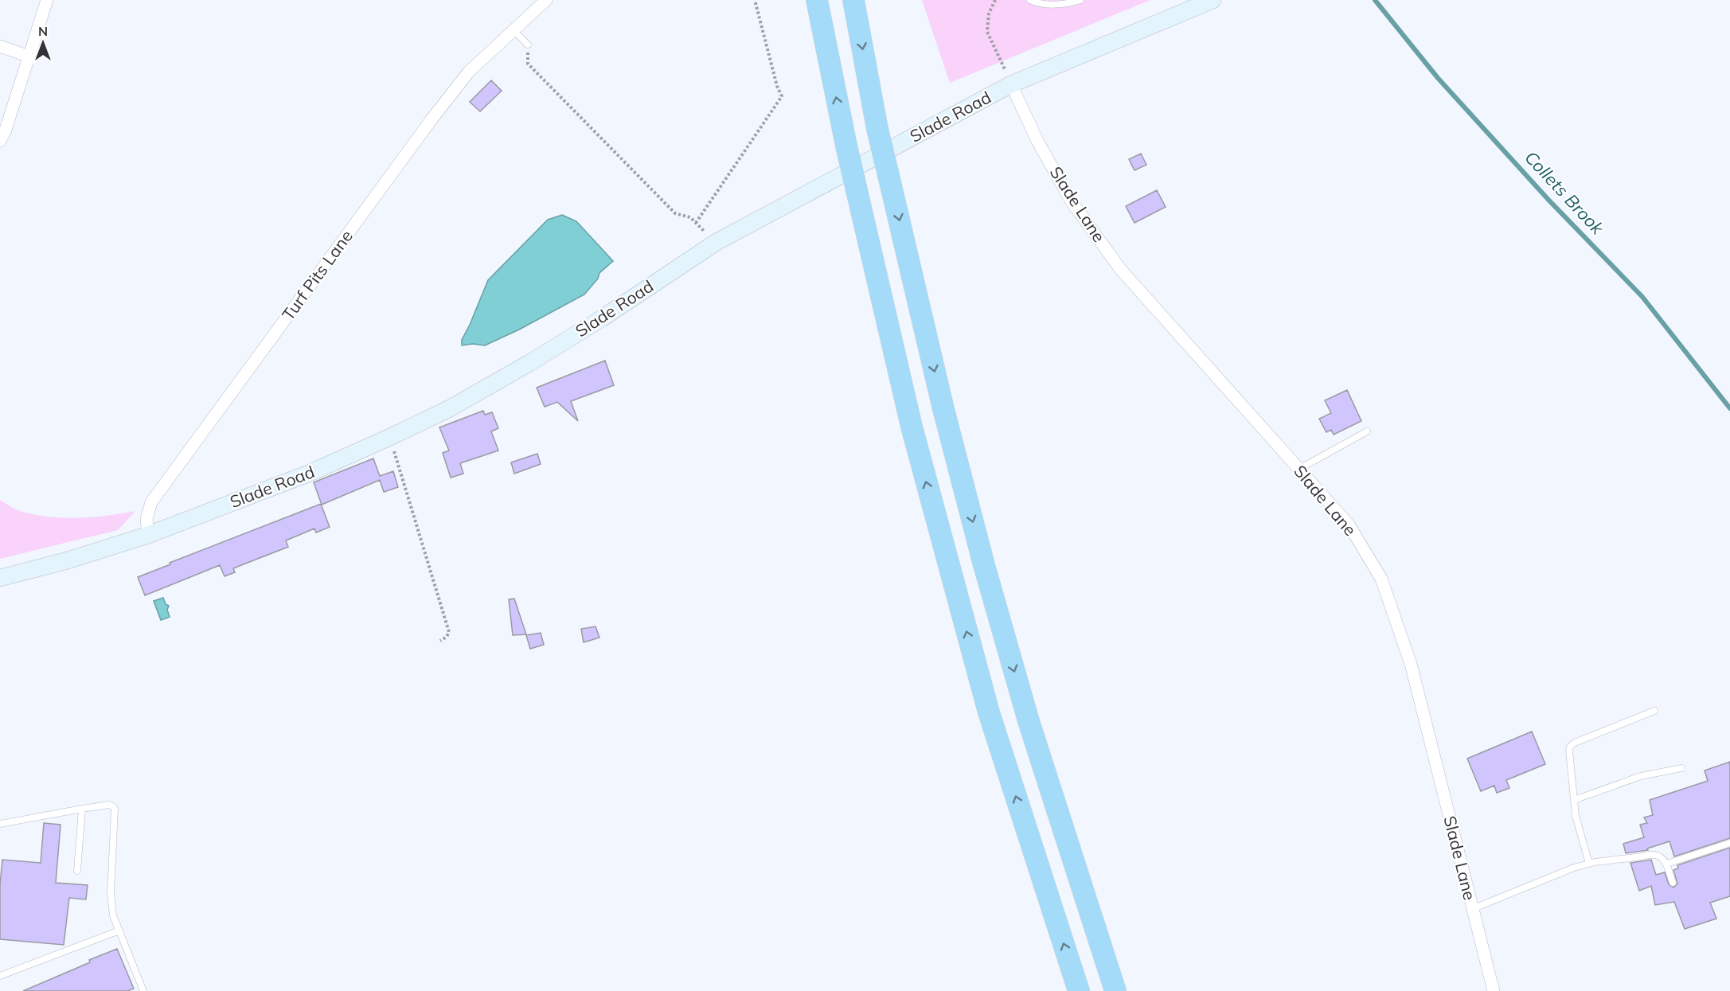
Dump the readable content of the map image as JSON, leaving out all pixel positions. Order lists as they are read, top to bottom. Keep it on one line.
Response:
{"streets":{"main road":["Slade Road"],"street":["Slade Lane","Turf Pits Lane"]},"crossings":[["Slade Road","Slade Lane"],["Slade Road","Turf Pits Lane"]],"water":["Collets Brook"],"north":"top"}
